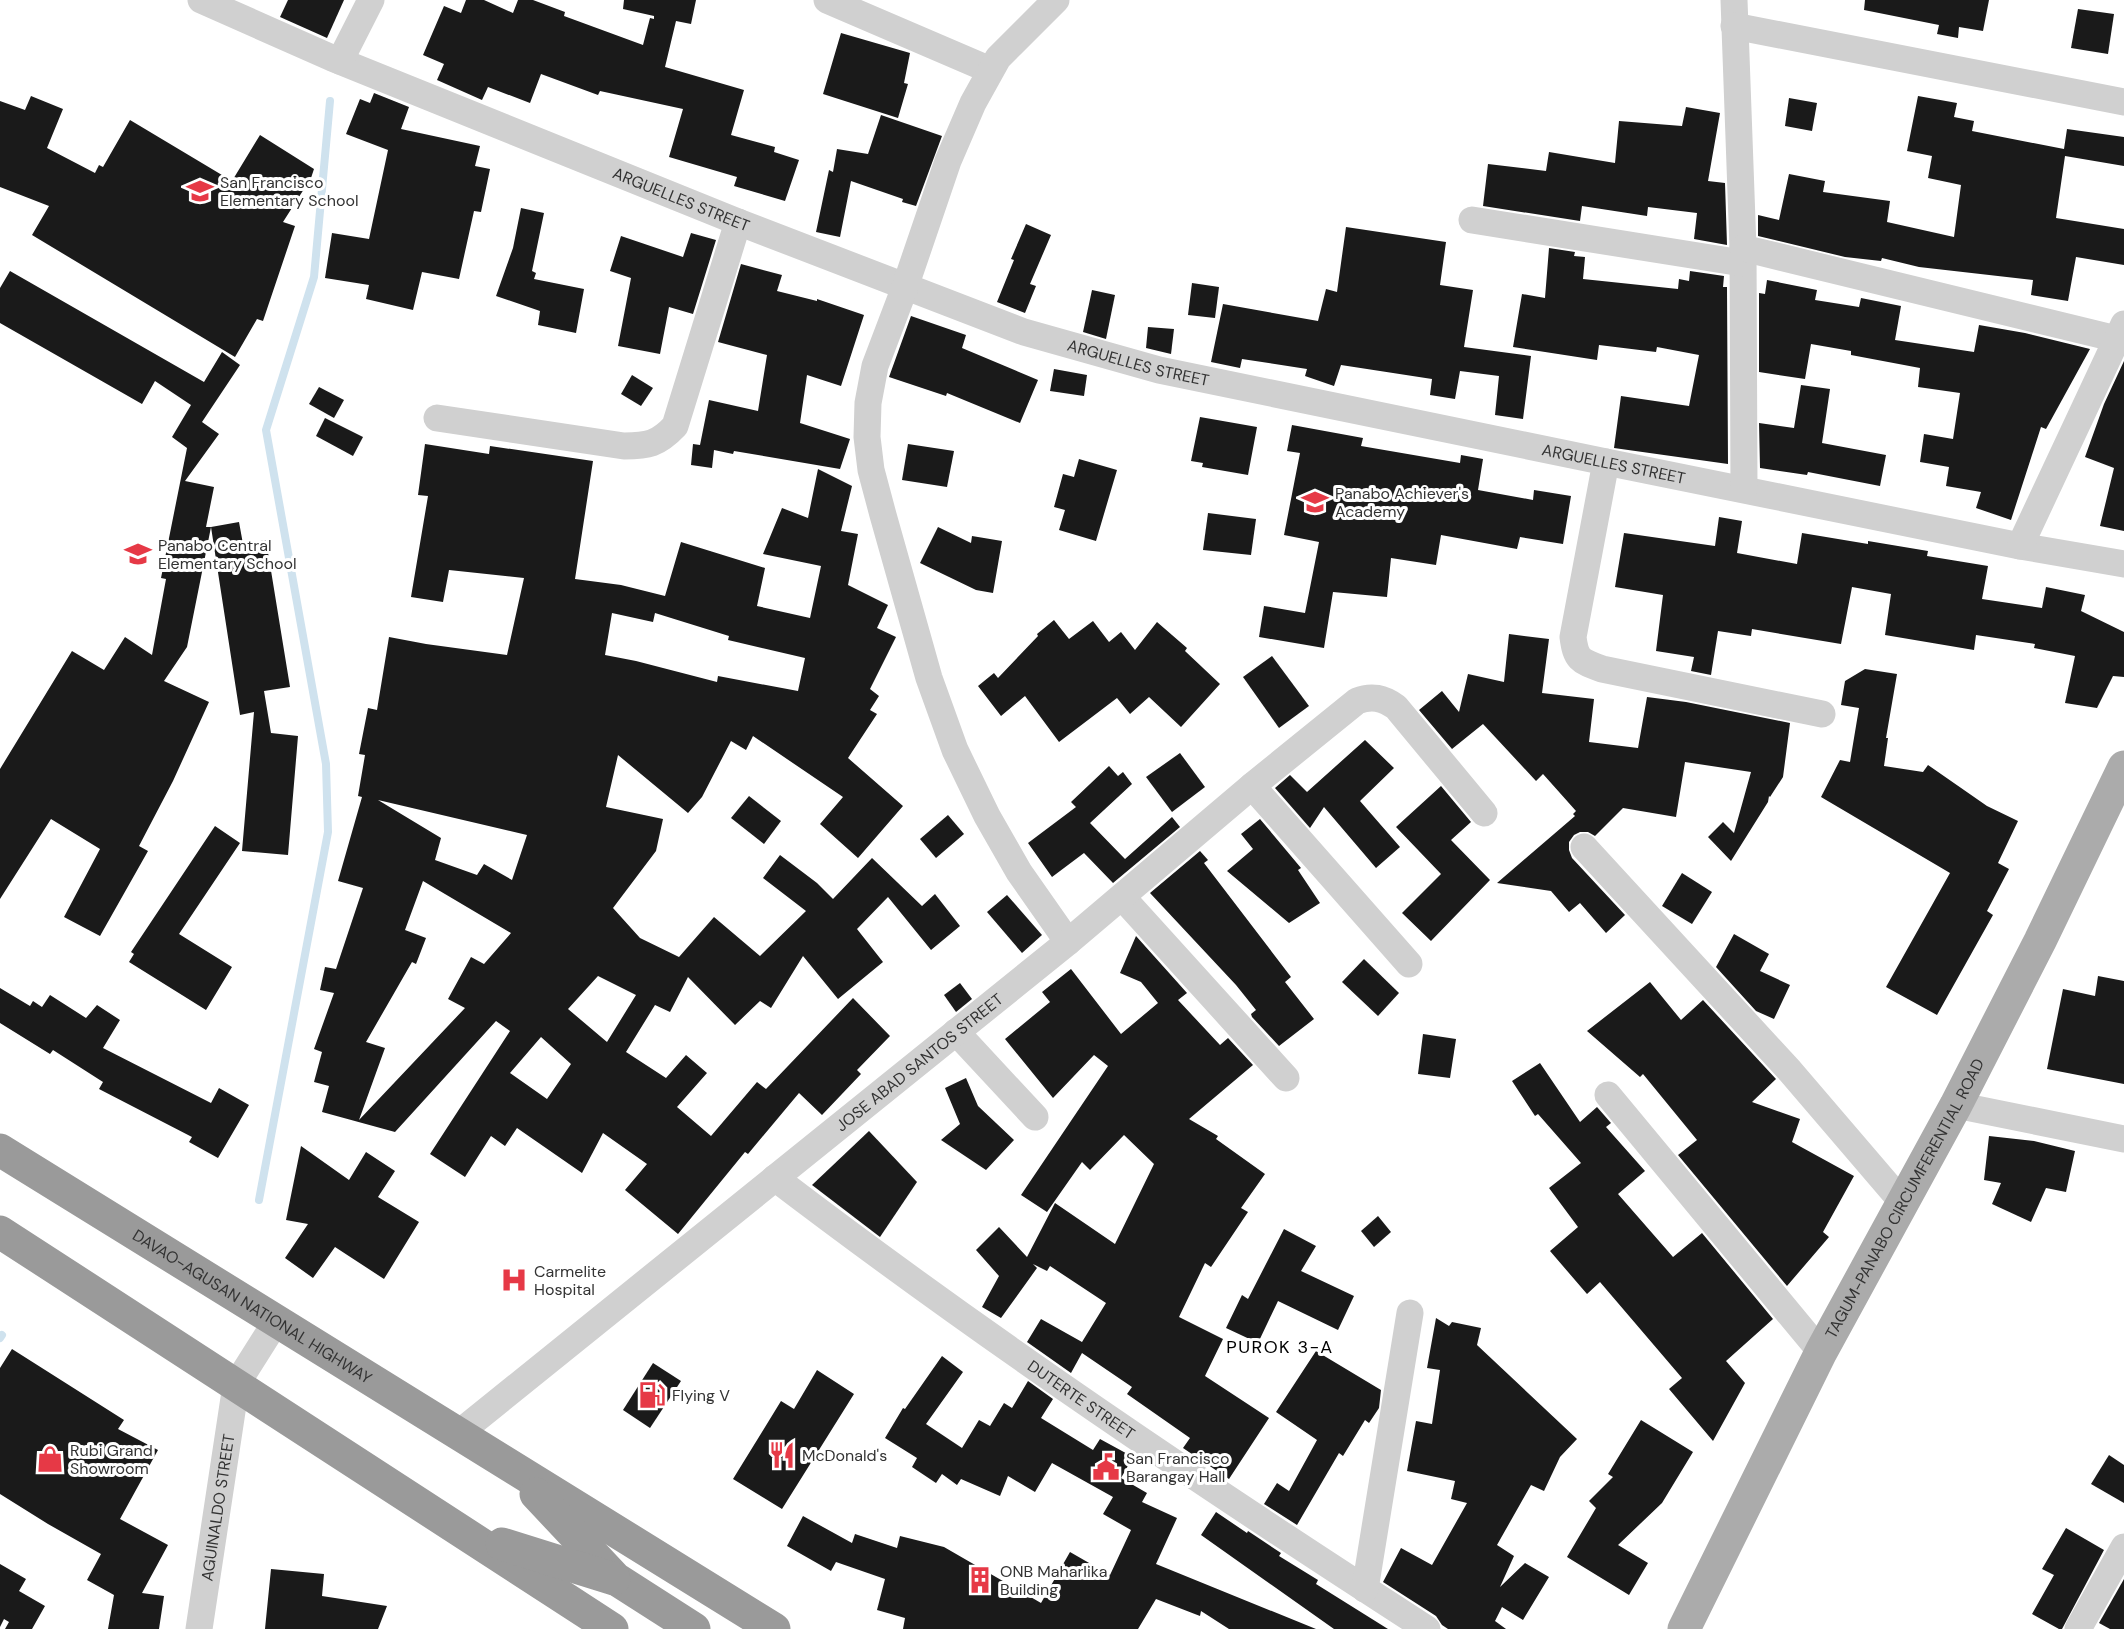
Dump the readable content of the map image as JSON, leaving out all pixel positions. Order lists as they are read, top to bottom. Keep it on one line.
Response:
{"streets":{"highway":["DAVAO-AGUSAN NATIONAL HIGHWAY"],"main road":["TAGUM-PANABO CIRCUMFERENTIAL ROAD"],"street":["ARGUELLES STREET","JOSE ABAD SANTOS STREET","DUTERTE STREET","AGUINALDO STREET"]},"crossings":[["JOSE ABAD SANTOS STREET","DAVAO-AGUSAN NATIONAL HIGHWAY"],["JOSE ABAD SANTOS STREET","DUTERTE STREET"],["DAVAO-AGUSAN NATIONAL HIGHWAY","AGUINALDO STREET"]],"districts":["PUROK 3-A"],"places":{"school or university":["San Francisco Elementary School","Panabo Achiever's Academy","Panabo Central Elementary School"],"hospital":["Carmelite Hospital"],"fuel station":["Flying V"],"restaurant":["McDonald's"],"shop":["Rubi Grand Showroom"],"public building":["San Francisco Barangay Hall"],"building":["ONB Maharlika Building"]}}
